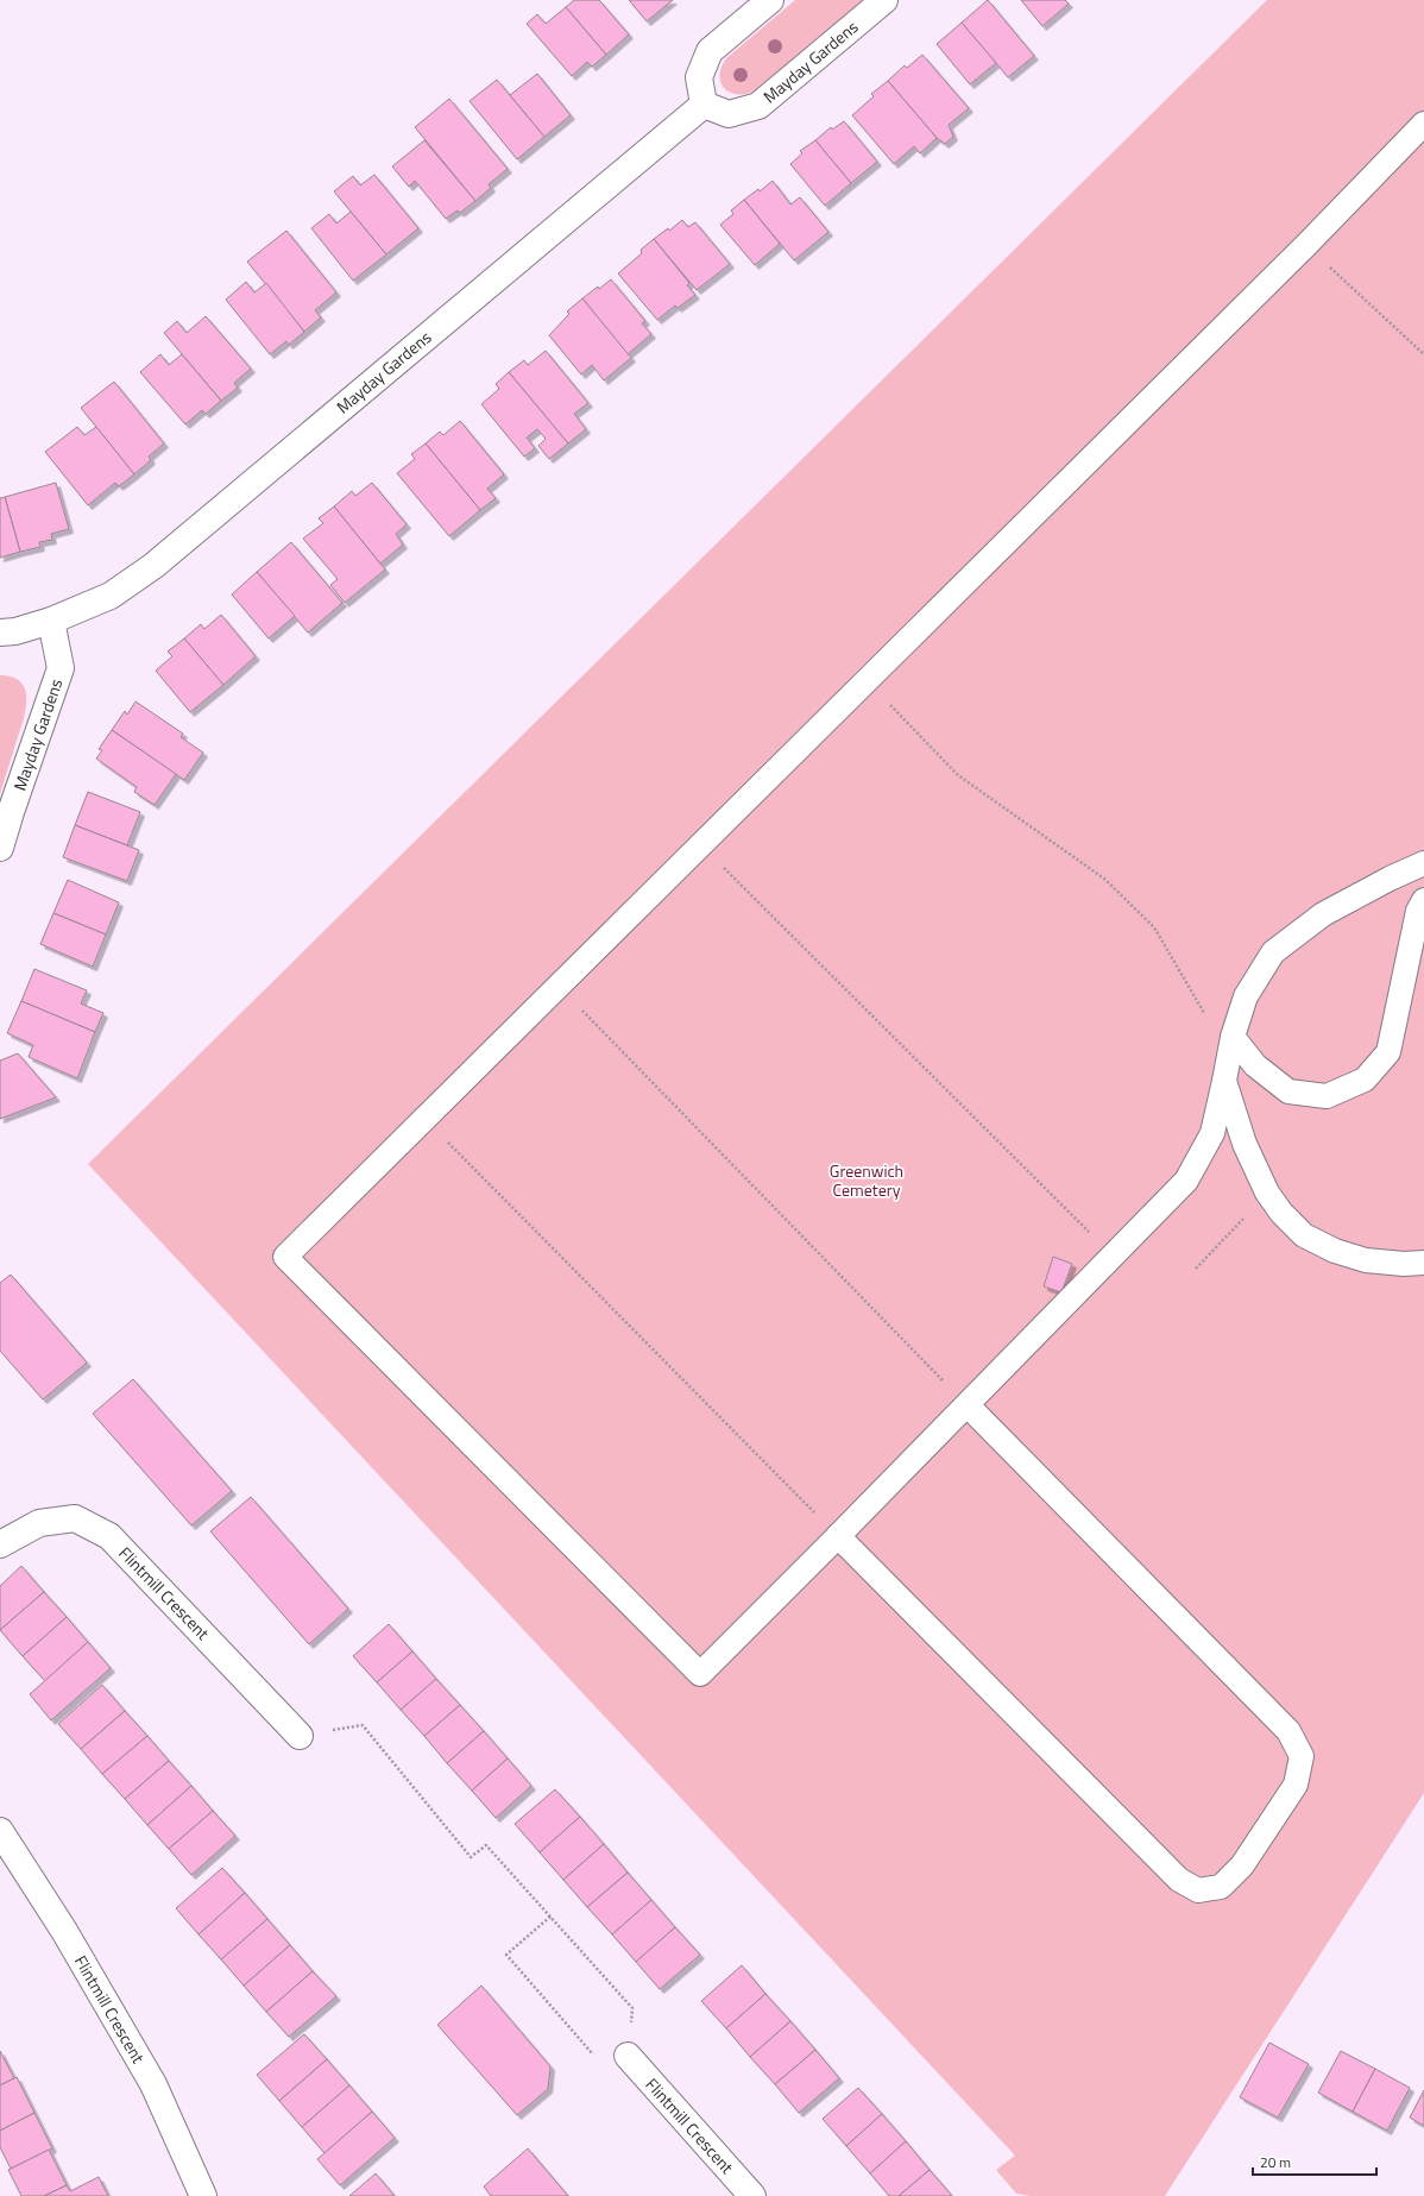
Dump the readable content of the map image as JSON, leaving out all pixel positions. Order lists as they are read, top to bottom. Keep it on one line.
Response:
{"streets":{"street":["Mayday Gardens","Flintmill Crescent"]},"parks":["Greenwich Cemetery"],"scale_bar":"20 m"}
